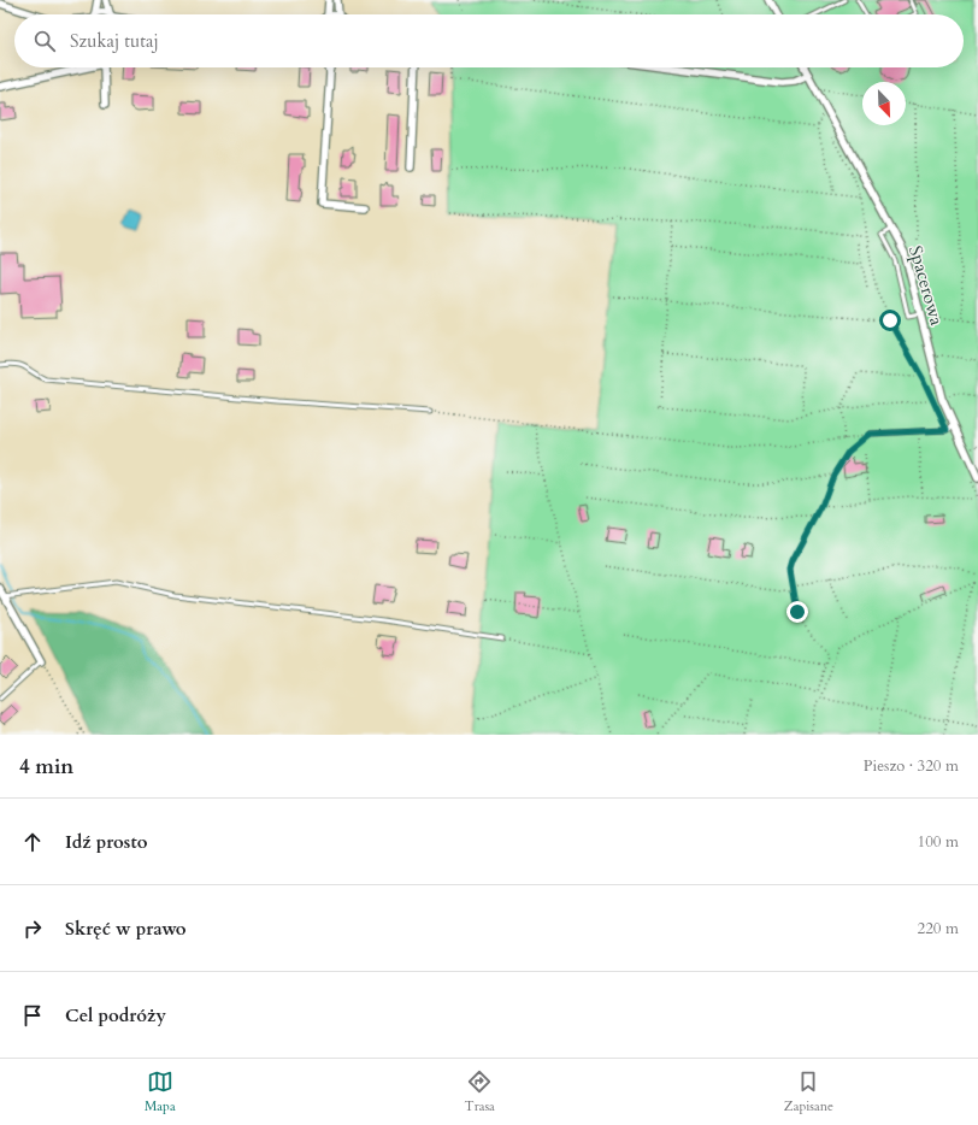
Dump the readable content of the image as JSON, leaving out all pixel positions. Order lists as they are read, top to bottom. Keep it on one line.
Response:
{"streets":{"street":["Spacerowa"]},"north":"bottom right","page":{"search":"Szukaj tutaj","heading":["4 min","Pieszo · 320 m"],"list":[["Idź prosto","100 m"],["Skręć w prawo","220 m"],"Cel podróży"],"nav":["Mapa","Trasa","Zapisane"]}}
